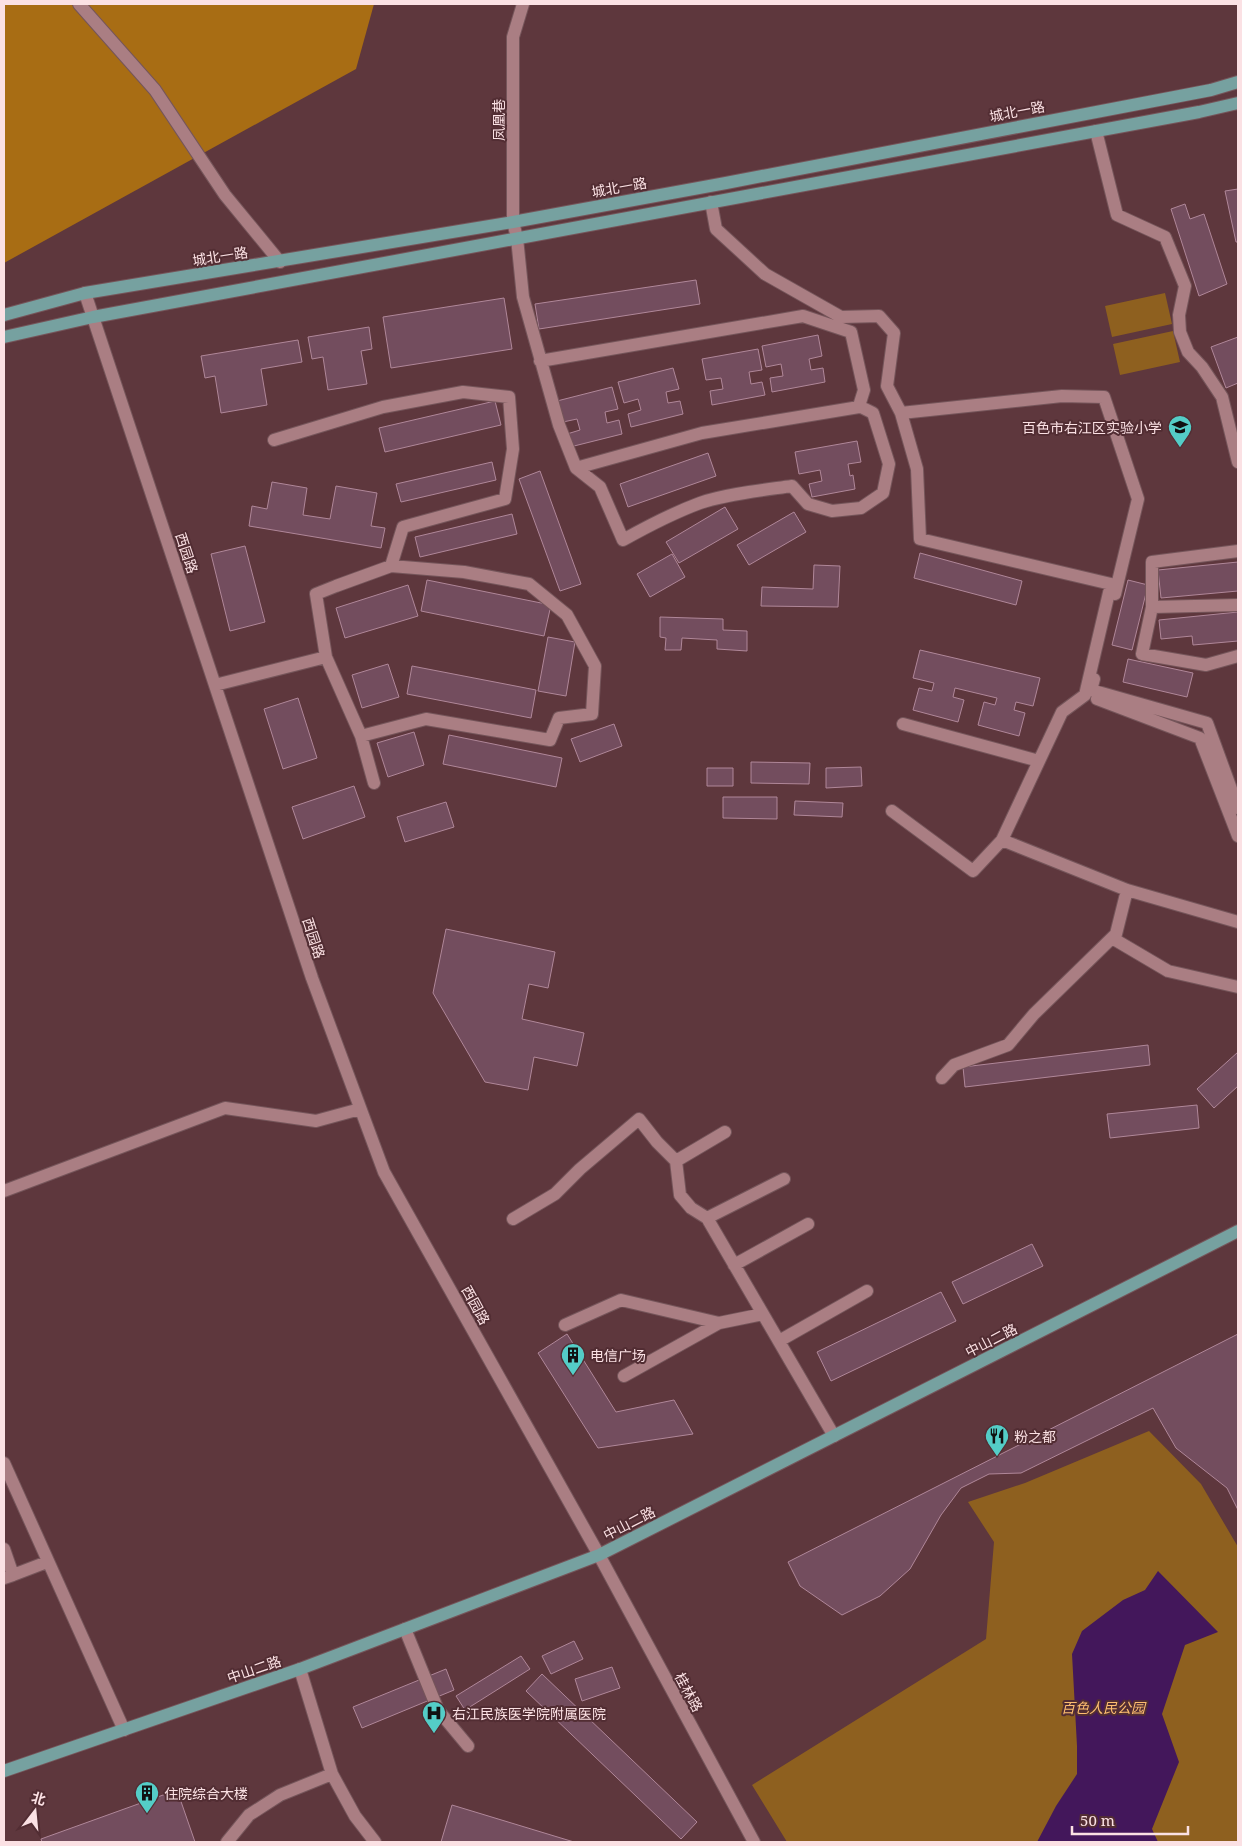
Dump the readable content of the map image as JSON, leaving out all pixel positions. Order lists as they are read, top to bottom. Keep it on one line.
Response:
{"streets":{"main road":["城北一路","中山二路"],"street":["凤凰巷","西园路","桂林路"]},"crossings":[["城北一路","凤凰巷"],["城北一路","西园路"],["西园路","中山二路"],["西园路","桂林路"],["中山二路","桂林路"]],"parks":["百色人民公园"],"places":{"school or university":["百色市右江区实验小学"],"building":["电信广场","住院综合大楼"],"restaurant":["粉之都"],"hospital":["右江民族医学院附属医院"]},"scale_bar":"50 m","north":"top"}
